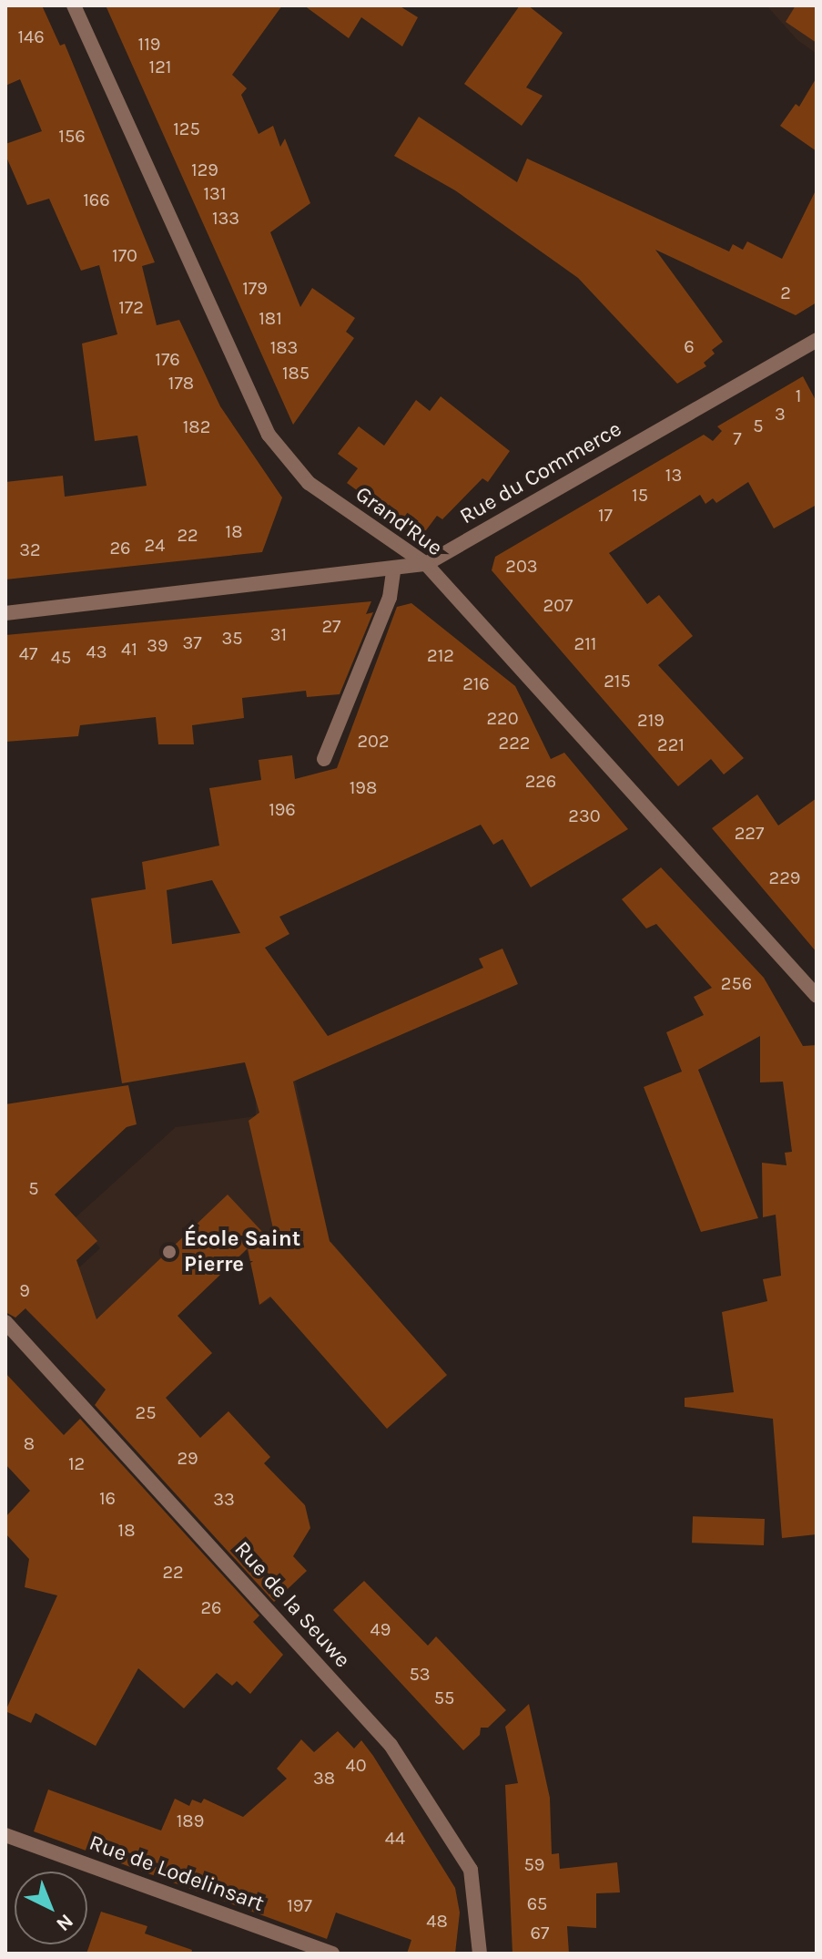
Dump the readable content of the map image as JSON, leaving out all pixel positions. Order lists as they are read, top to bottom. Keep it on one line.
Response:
{"streets":{"street":["Rue du Commerce","Grand'Rue","Rue de la Seuwe","Rue de Lodelinsart"]},"crossings":[["Rue du Commerce","Grand'Rue"]],"places":["École Saint Pierre"],"house_numbers":["146","119","121","125","156","129","131","166","133","170","179","2","172","181","6","183","176","185","178","1","3","5","182","7","13","15","17","18","22","24","26","32","203","207","27","31","35","37","211","39","41","43","47","212","45","215","216","220","219","202","222","221","226","198","196","230","227","229","256","5","9","25","8","29","12","16","33","18","22","26","49","53","55","40","38","189","44","59","65","197","48","67"],"north":"bottom right"}
